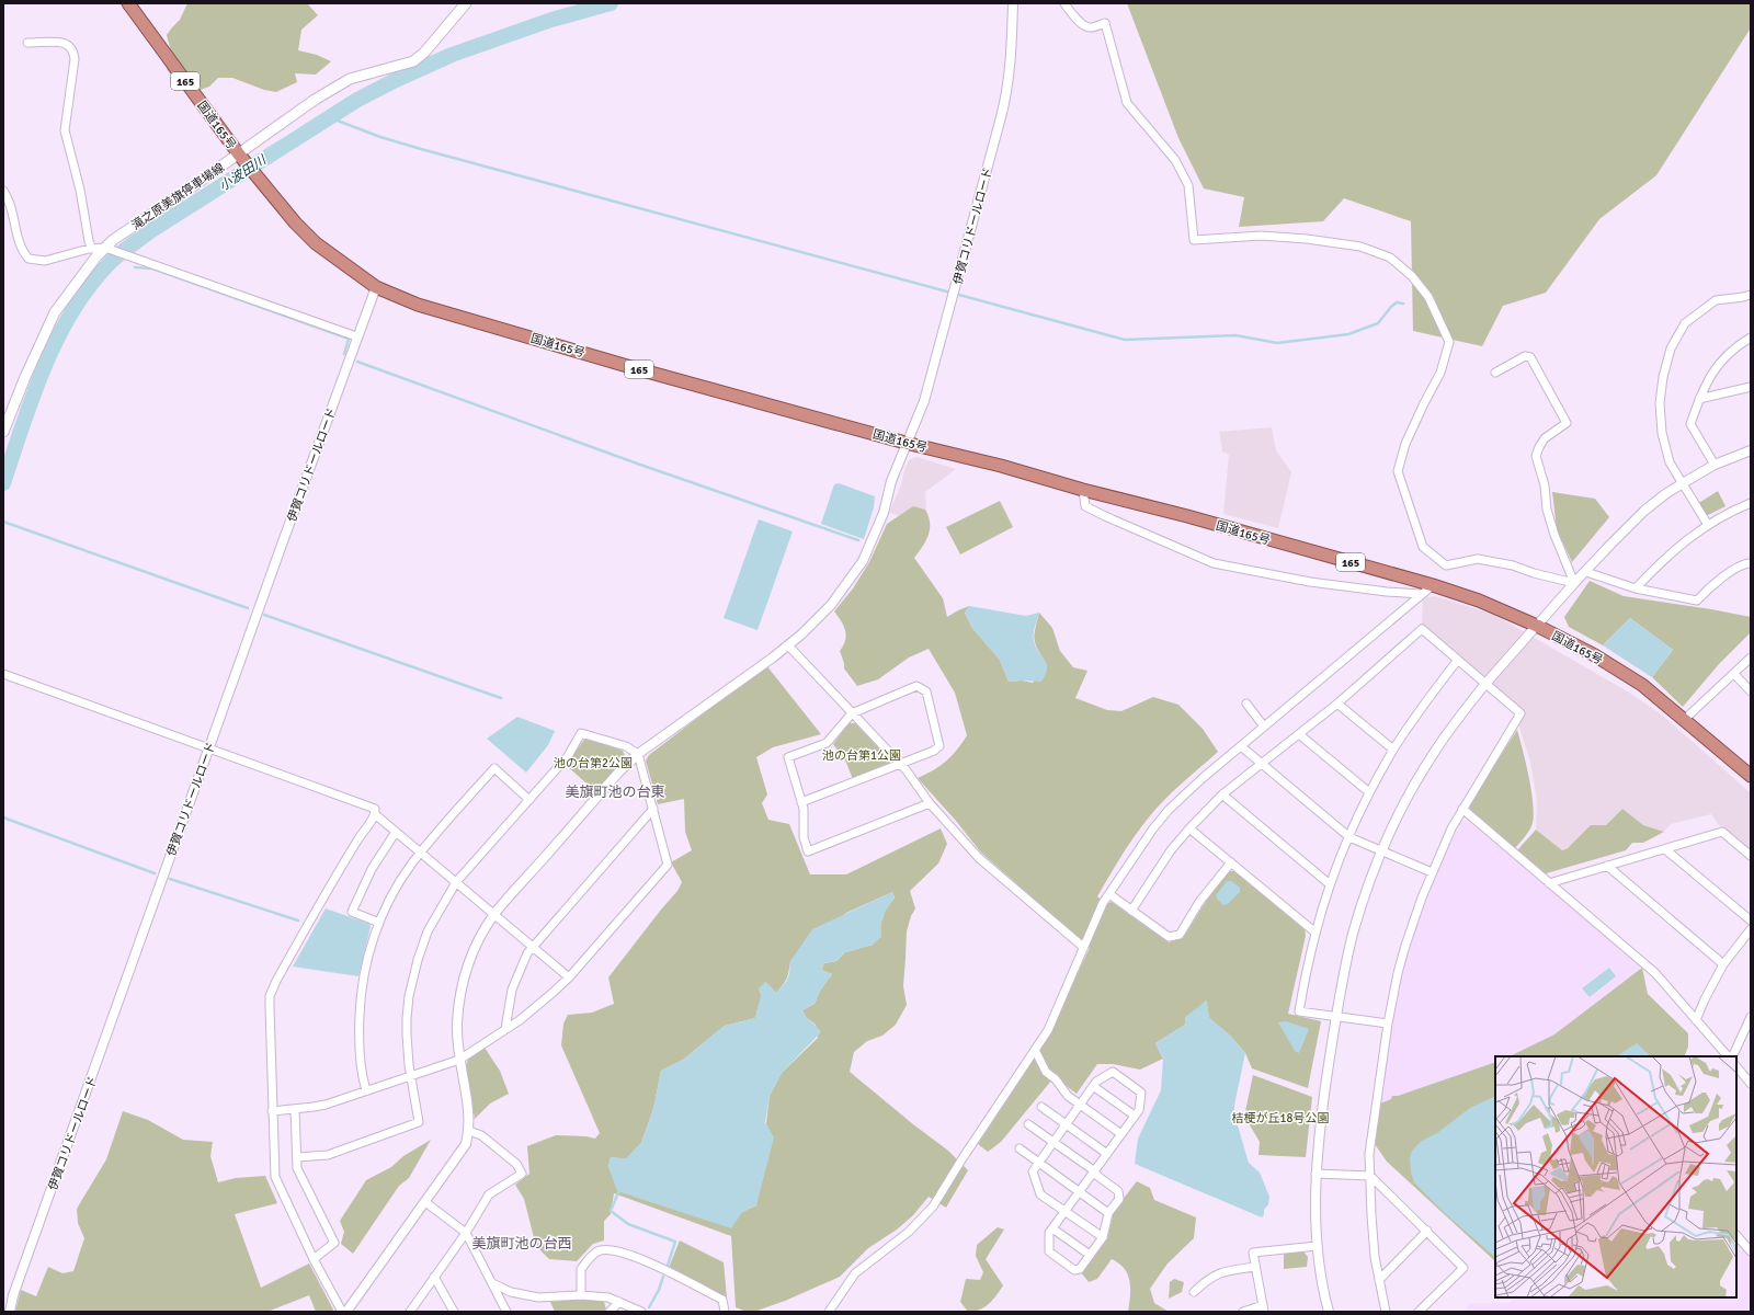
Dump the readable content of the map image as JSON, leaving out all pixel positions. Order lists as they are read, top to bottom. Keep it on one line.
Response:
{"streets":{"highway":["165","国道165号"],"main road":["滝之原美旗停車場線"],"street":["伊賀コリドールロード"]},"crossings":[["国道165号","滝之原美旗停車場線"],["国道165号","伊賀コリドールロード"]],"districts":["美旗町池の台東","美旗町池の台西"],"water":["小波田川"],"parks":["池の台第1公園","池の台第2公園","桔梗が丘18号公園"]}
